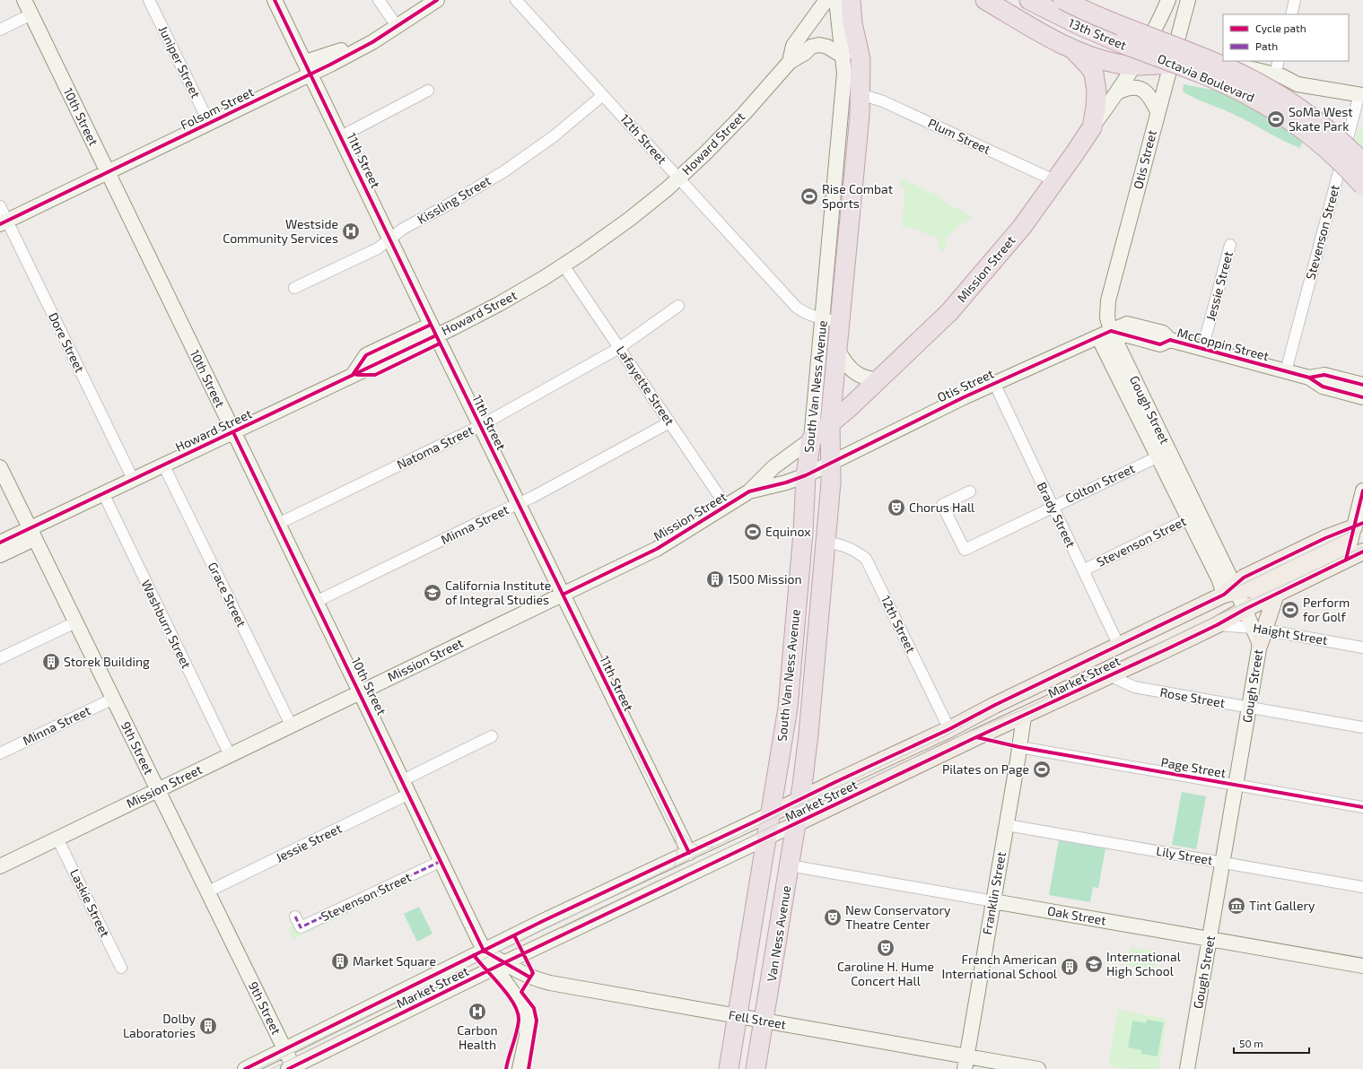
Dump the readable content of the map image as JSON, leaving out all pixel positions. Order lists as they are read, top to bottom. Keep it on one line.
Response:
{"streets":{"highway":["Octavia Boulevard","Mission Street","South Van Ness Avenue","Van Ness Avenue"],"main road":["13th Street","Folsom Street","10th Street","Howard Street","Otis Street","11th Street","McCoppin Street","Gough Street","Market Street","9th Street","Franklin Street","Oak Street","Fell Street"],"street":["Juniper Street","Plum Street","12th Street","Kissling Street","Stevenson Street","Jessie Street","Dore Street","Lafayette Street","Natoma Street","Colton Street","Brady Street","Minna Street","Grace Street","Washburn Street","Haight Street","Rose Street","Page Street","Lily Street","Laskie Street"]},"crossings":[["13th Street","Octavia Boulevard"],["13th Street","Mission Street"],["Juniper Street","Folsom Street"],["Folsom Street","10th Street"],["Folsom Street","11th Street"],["Folsom Street","Dore Street"],["10th Street","Howard Street"],["10th Street","Stevenson Street"],["10th Street","Mission Street"],["10th Street","Jessie Street"],["10th Street","Natoma Street"],["10th Street","Minna Street"],["10th Street","Market Street"],["10th Street","Fell Street"],["Plum Street","Mission Street"],["Plum Street","South Van Ness Avenue"],["12th Street","Howard Street"],["12th Street","Kissling Street"],["12th Street","South Van Ness Avenue"],["12th Street","Market Street"],["Howard Street","11th Street"],["Howard Street","Dore Street"],["Howard Street","Lafayette Street"],["Howard Street","South Van Ness Avenue"],["Howard Street","Grace Street"],["Howard Street","Washburn Street"],["Howard Street","9th Street"],["Otis Street","Mission Street"],["Otis Street","McCoppin Street"],["Otis Street","South Van Ness Avenue"],["Otis Street","Gough Street"],["Otis Street","Brady Street"],["11th Street","Kissling Street"],["11th Street","Mission Street"],["11th Street","Natoma Street"],["11th Street","Minna Street"],["11th Street","Market Street"],["Stevenson Street","McCoppin Street"],["Stevenson Street","Gough Street"],["Stevenson Street","Brady Street"],["Mission Street","Lafayette Street"],["Mission Street","South Van Ness Avenue"],["Mission Street","Grace Street"],["Mission Street","Washburn Street"],["Mission Street","9th Street"],["Mission Street","Laskie Street"],["Jessie Street","McCoppin Street"],["Jessie Street","9th Street"],["McCoppin Street","Gough Street"],["Lafayette Street","Natoma Street"],["Lafayette Street","Minna Street"],["South Van Ness Avenue","Market Street"],["South Van Ness Avenue","Van Ness Avenue"],["Gough Street","Colton Street"],["Gough Street","Haight Street"],["Gough Street","Market Street"],["Gough Street","Rose Street"],["Gough Street","Page Street"],["Gough Street","Lily Street"],["Gough Street","Oak Street"],["Colton Street","Brady Street"],["Brady Street","Market Street"],["Minna Street","9th Street"],["Haight Street","Market Street"],["Market Street","Rose Street"],["Market Street","9th Street"],["Market Street","Franklin Street"],["Market Street","Van Ness Avenue"],["Market Street","Fell Street"],["Page Street","Franklin Street"],["Lily Street","Franklin Street"],["Franklin Street","Oak Street"],["Franklin Street","Fell Street"],["Oak Street","Van Ness Avenue"],["Van Ness Avenue","Fell Street"]],"places":{"sports":["SoMa West Skate Park","Rise Combat Sports","Equinox","Perform for Golf","Pilates on Page"],"hospital":["Westside Community Services","Carbon Health"],"theatre":["Chorus Hall","New Conservatory Theatre Center","Caroline H. Hume Concert Hall"],"building":["1500 Mission","Storek Building","Market Square","French American International School","Dolby Laboratories"],"school or university":["California Institute of Integral Studies","International High School"],"museum":["Tint Gallery"]},"legend":["Cycle path","Path"],"scale_bar":"50 m"}
